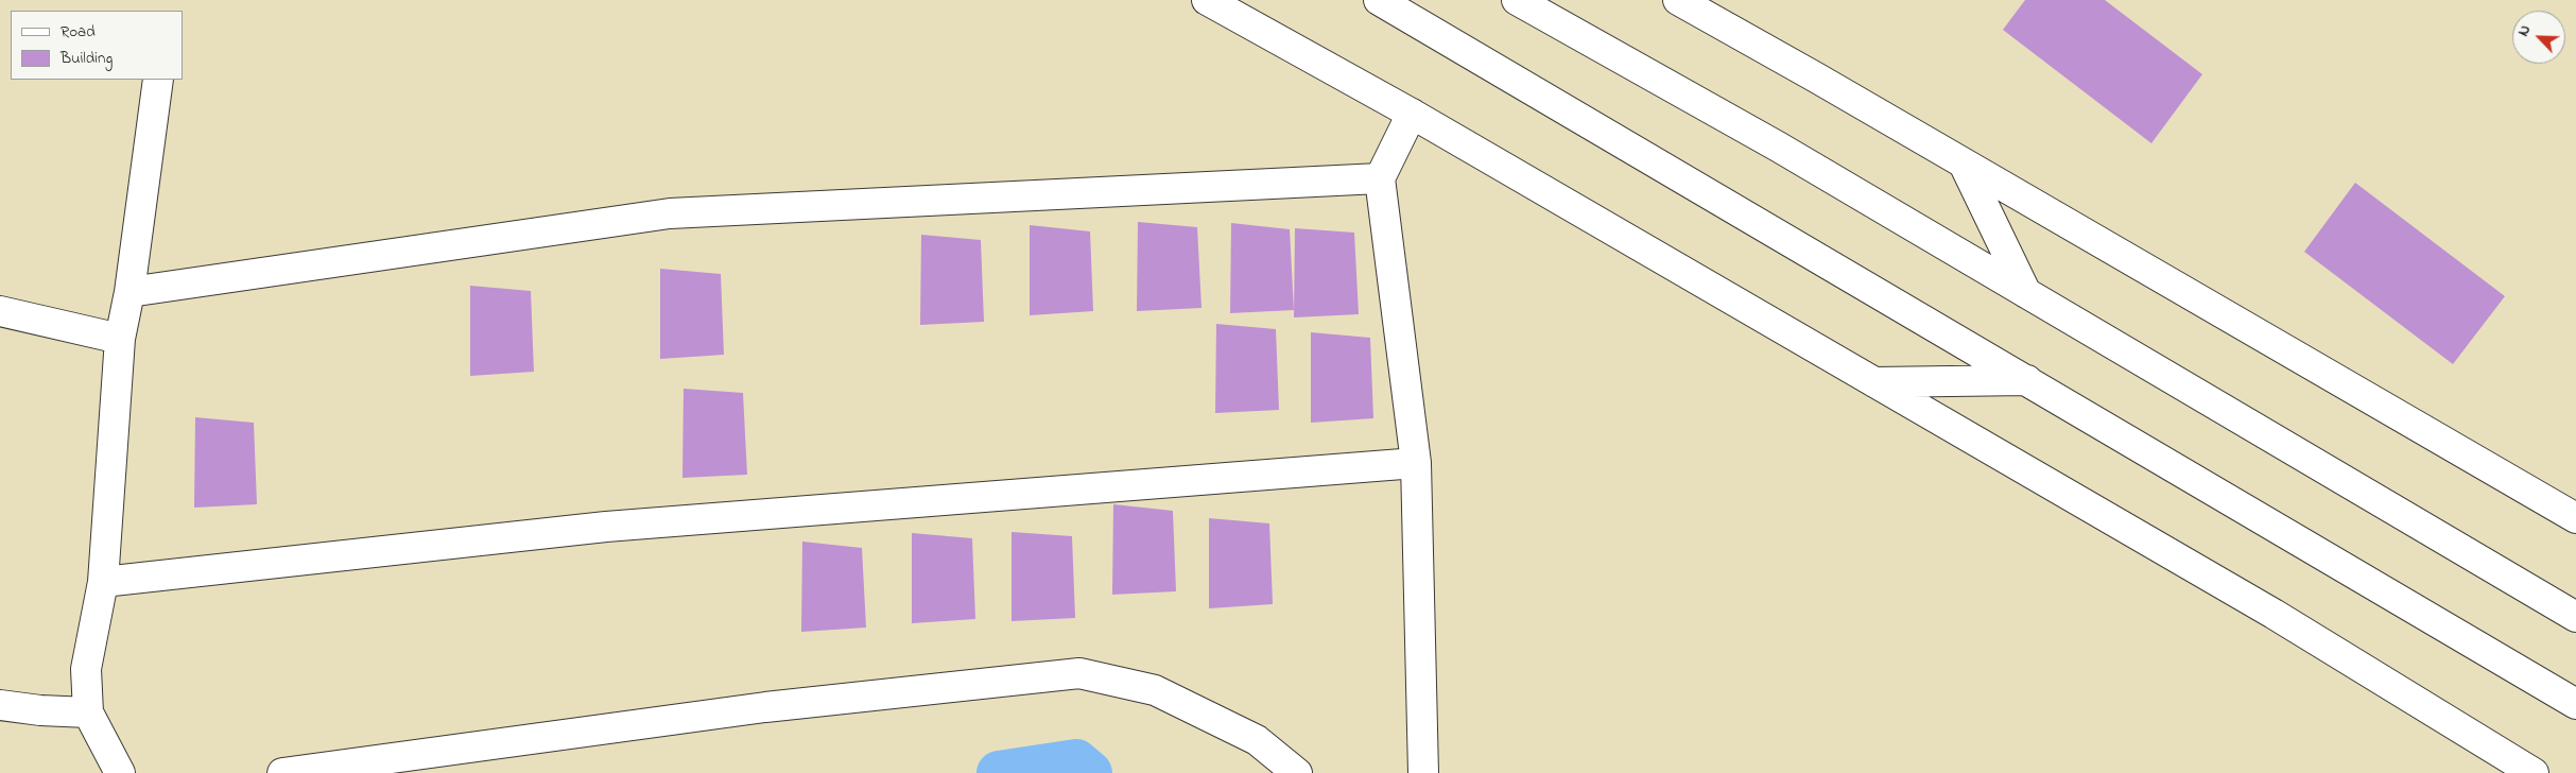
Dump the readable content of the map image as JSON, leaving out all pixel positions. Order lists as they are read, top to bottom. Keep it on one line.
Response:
{"legend":["Road","Building"],"north":"top left"}
